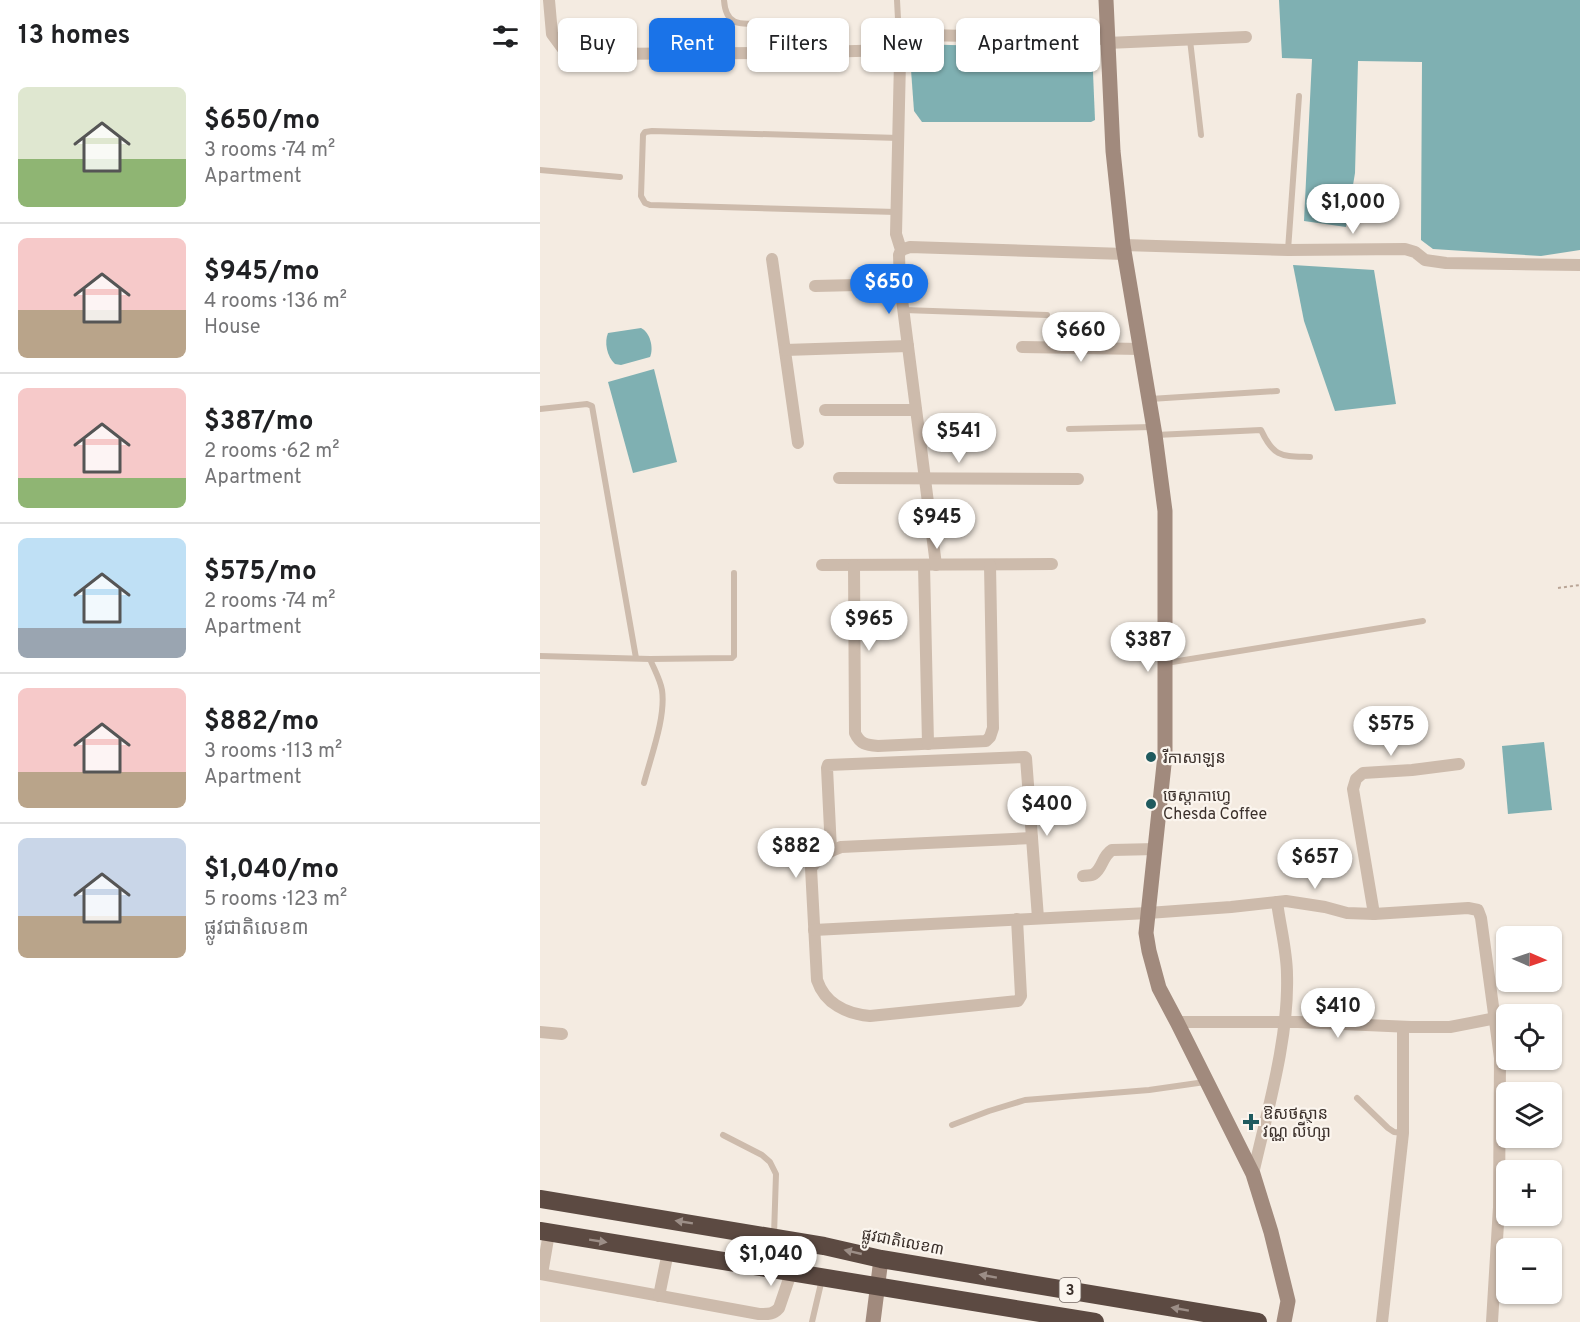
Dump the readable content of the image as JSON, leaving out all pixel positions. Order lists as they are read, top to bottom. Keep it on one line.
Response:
{"streets":{"highway":["ផ្លូវជាតិលេខ៣","3"]},"places":{"other":["រីកាសាឡន","ចេស្ដាកាហ្វេ Chesda Coffee"],"health":["ឱសថស្ថាន វណ្ណ លីហ្សា"]},"north":"right","page":{"heading":"13 homes","chip":["Buy","Rent","Filters","New","Apartment"],"list":[{"name":"$650/mo","note":"3 rooms · 74 m² · Apartment"},{"name":"$945/mo","note":"4 rooms · 136 m² · House"},{"name":"$387/mo","note":"2 rooms · 62 m² · Apartment"},{"name":"$575/mo","note":"2 rooms · 74 m² · Apartment"},{"name":"$882/mo","note":"3 rooms · 113 m² · Apartment"},{"name":"$1,040/mo","note":"5 rooms · 123 m² · ផ្លូវជាតិលេខ៣"}],"price":["$1,000","$650","$660","$541","$945","$965","$387","$575","$400","$882","$657","$410","$1,040"],"map_buttons":["+","−"]}}
